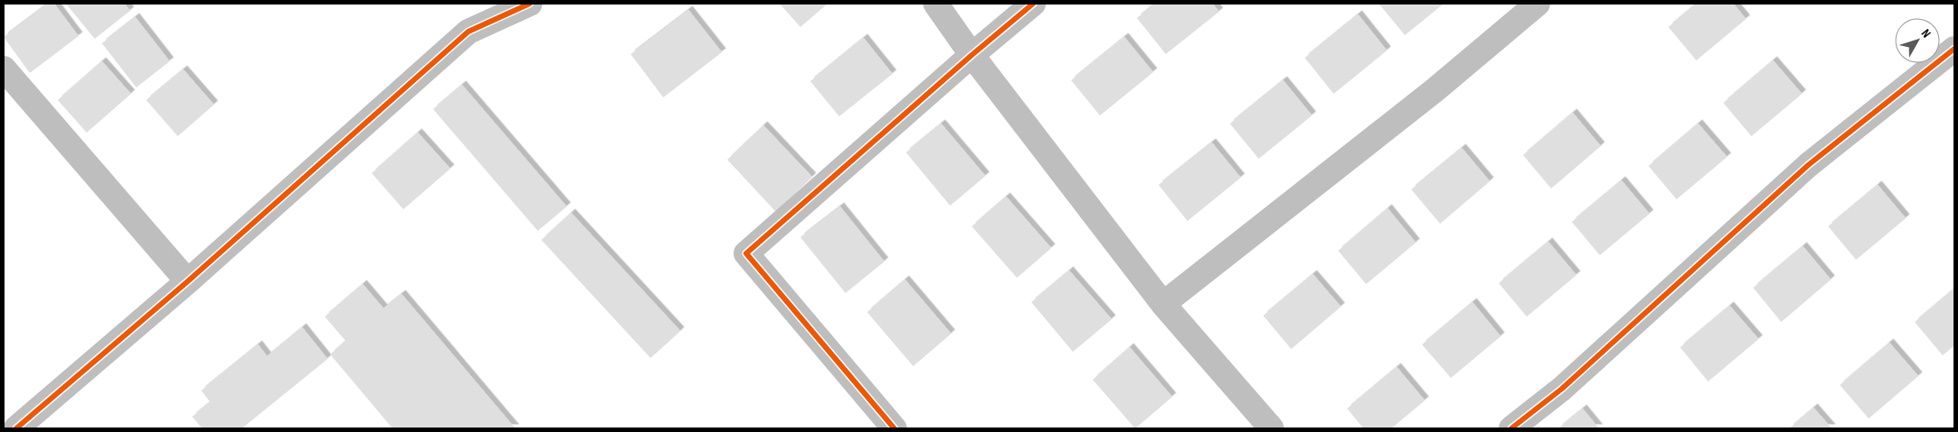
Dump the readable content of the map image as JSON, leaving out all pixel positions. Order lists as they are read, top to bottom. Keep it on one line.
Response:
{"north":"top right"}
